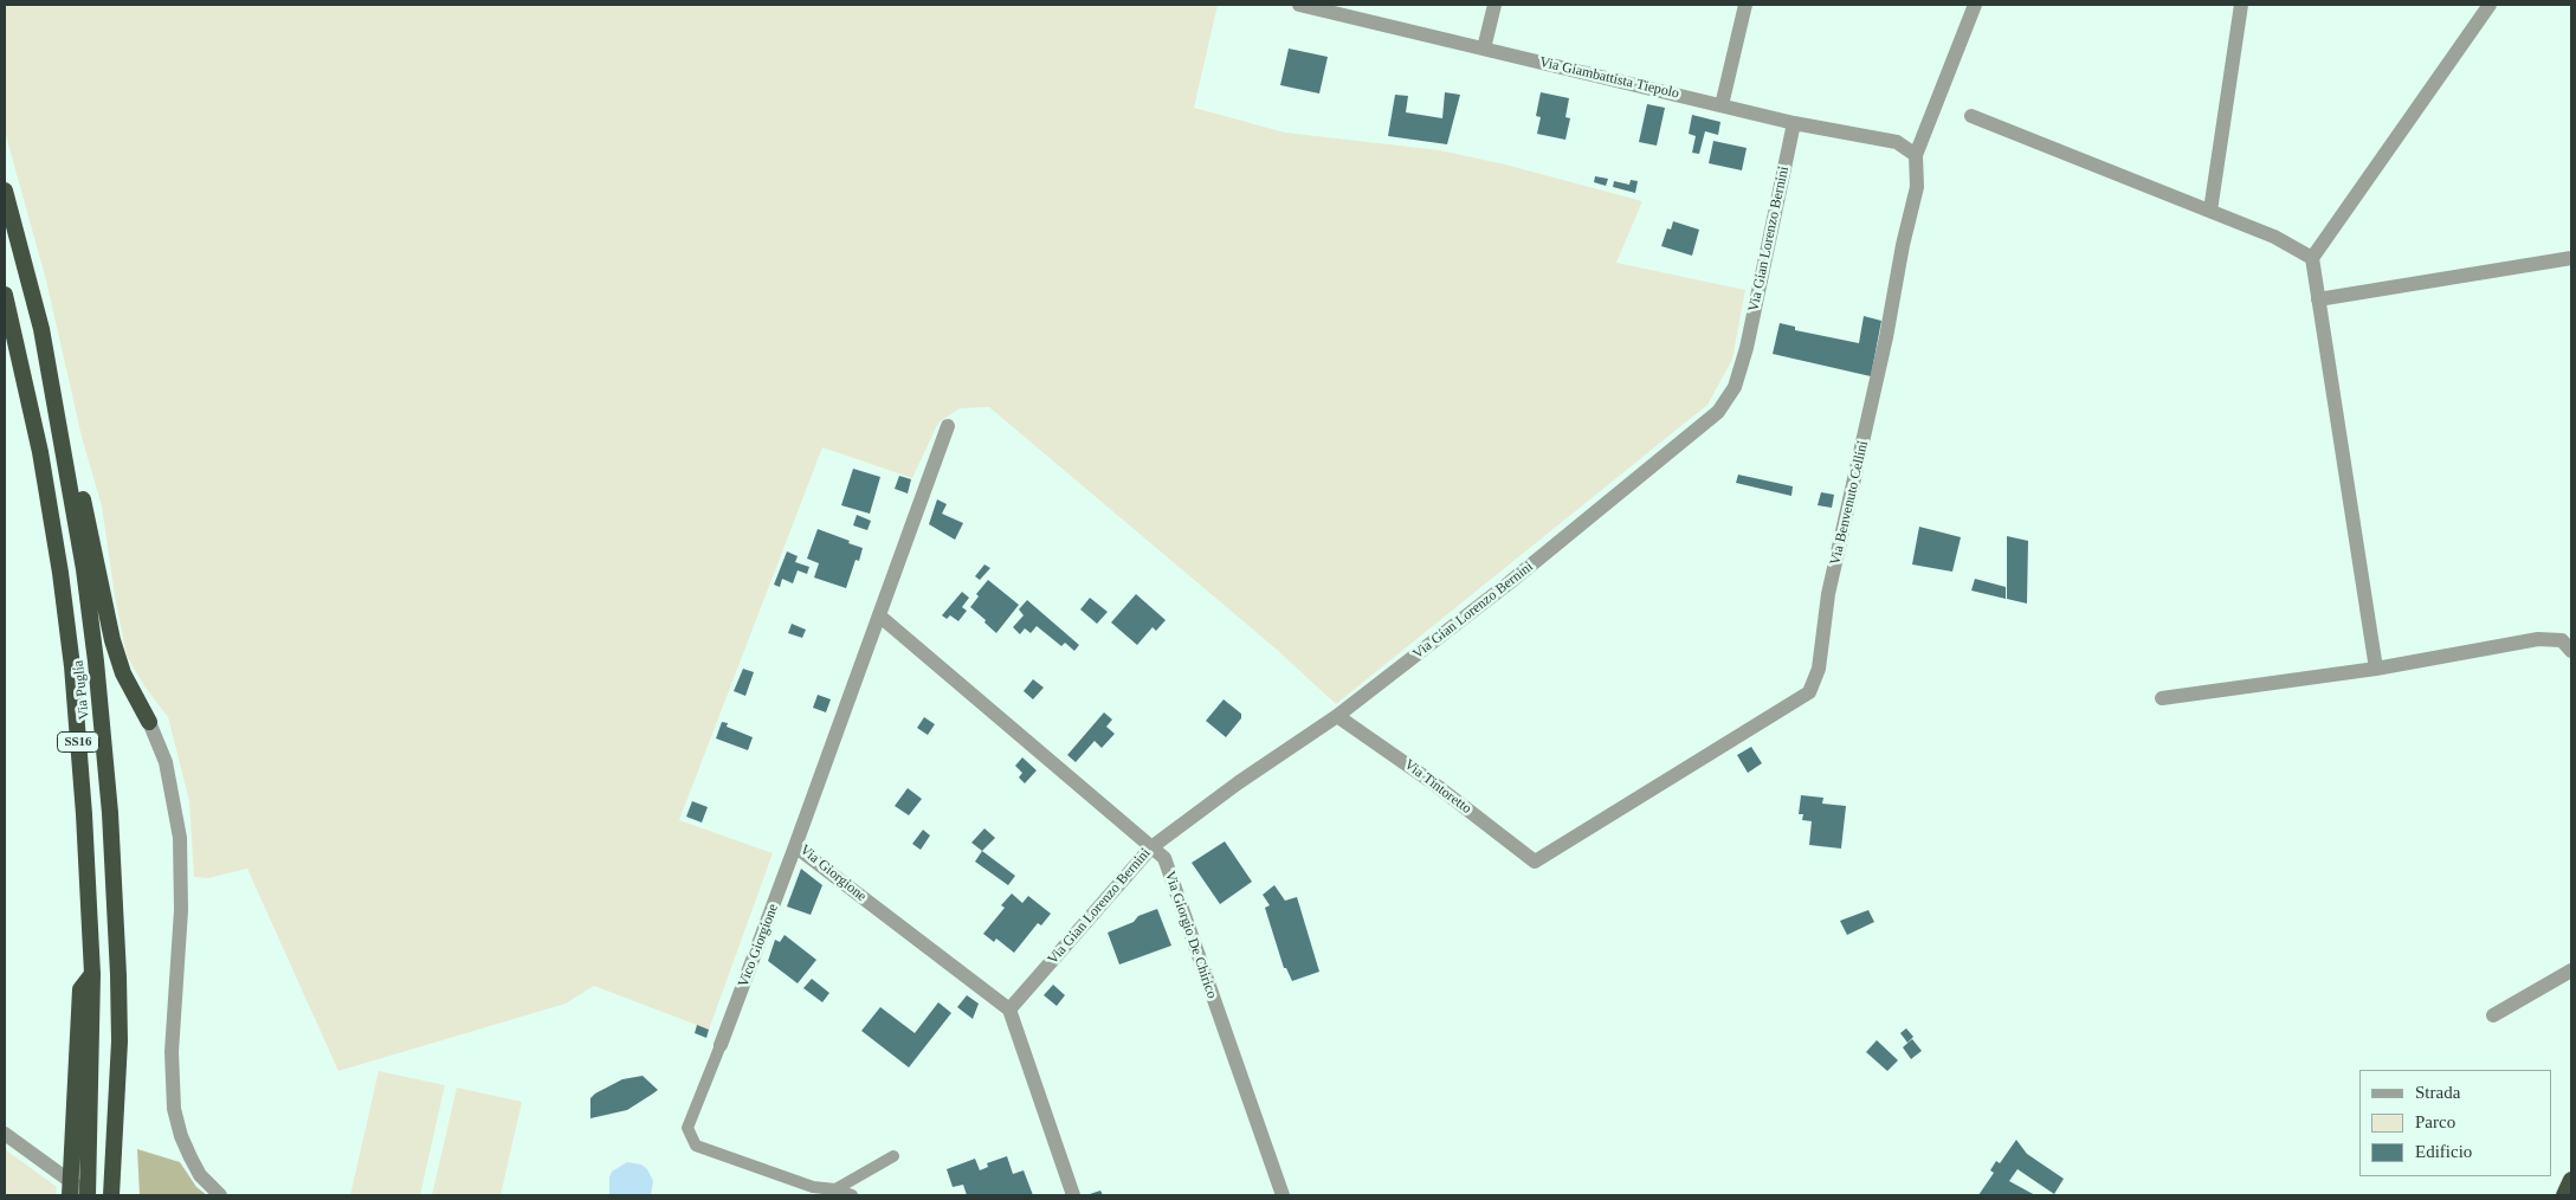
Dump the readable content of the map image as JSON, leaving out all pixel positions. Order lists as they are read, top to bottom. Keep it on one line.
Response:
{"streets":{"highway":["Via Puglia","SS16"],"street":["Via Giambattista Tiepolo","Via Gian Lorenzo Bernini","Via Benvenuto Cellini","Via Tintoretto","Via Giorgione","Via Giorgio De Chirico","Vico Giorgione"]},"crossings":[["Via Giambattista Tiepolo","Via Gian Lorenzo Bernini"],["Via Giambattista Tiepolo","Via Benvenuto Cellini"],["Via Gian Lorenzo Bernini","Via Tintoretto"],["Via Gian Lorenzo Bernini","Via Giorgione"],["Via Gian Lorenzo Bernini","Via Giorgio De Chirico"],["Via Benvenuto Cellini","Via Tintoretto"],["Via Giorgione","Via Giorgio De Chirico"],["Via Giorgione","Vico Giorgione"]],"legend":["Strada","Parco","Edificio"]}
